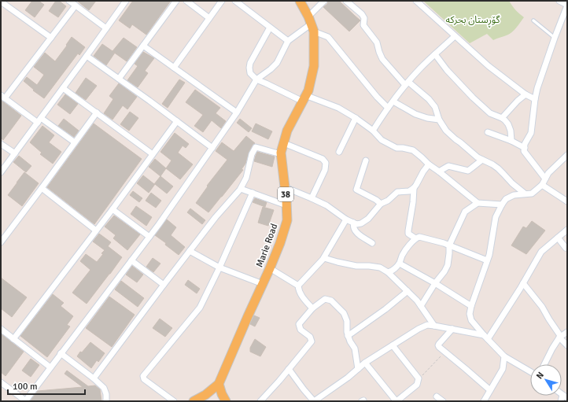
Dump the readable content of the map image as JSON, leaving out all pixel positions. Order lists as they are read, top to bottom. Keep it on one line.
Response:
{"streets":{"main road":["38","Marie Road"]},"crossings":[["38","Marie Road"]],"parks":["گۆڕستان بحركه‌"],"scale_bar":"100 m","north":"top left"}
